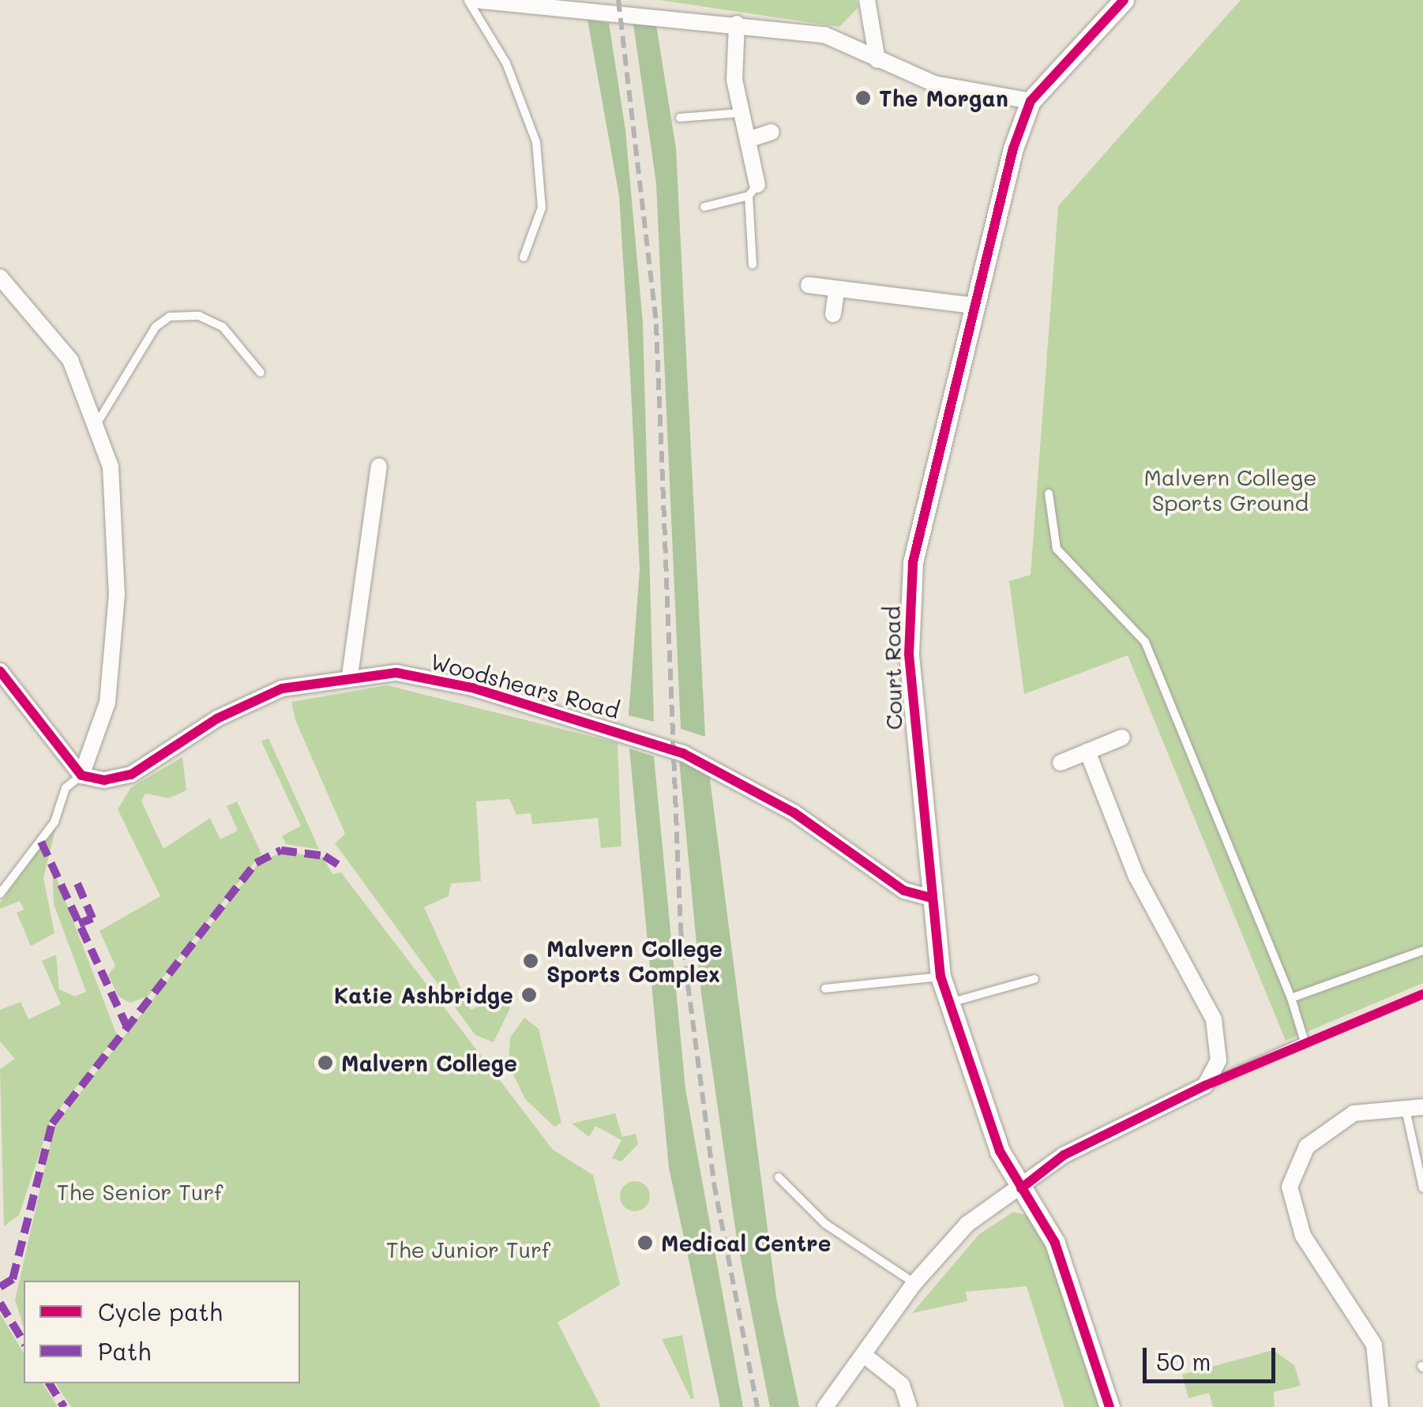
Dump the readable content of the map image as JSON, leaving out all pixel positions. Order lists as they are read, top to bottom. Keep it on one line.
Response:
{"streets":{"street":["Court Road","Woodshears Road"]},"crossings":[["Court Road","Woodshears Road"]],"parks":["Malvern College Sports Ground","The Senior Turf","The Junior Turf"],"places":["The Morgan","Malvern College Sports Complex","Katie Ashbridge","Malvern College","Medical Centre"],"legend":["Cycle path","Path"],"scale_bar":"50 m"}
